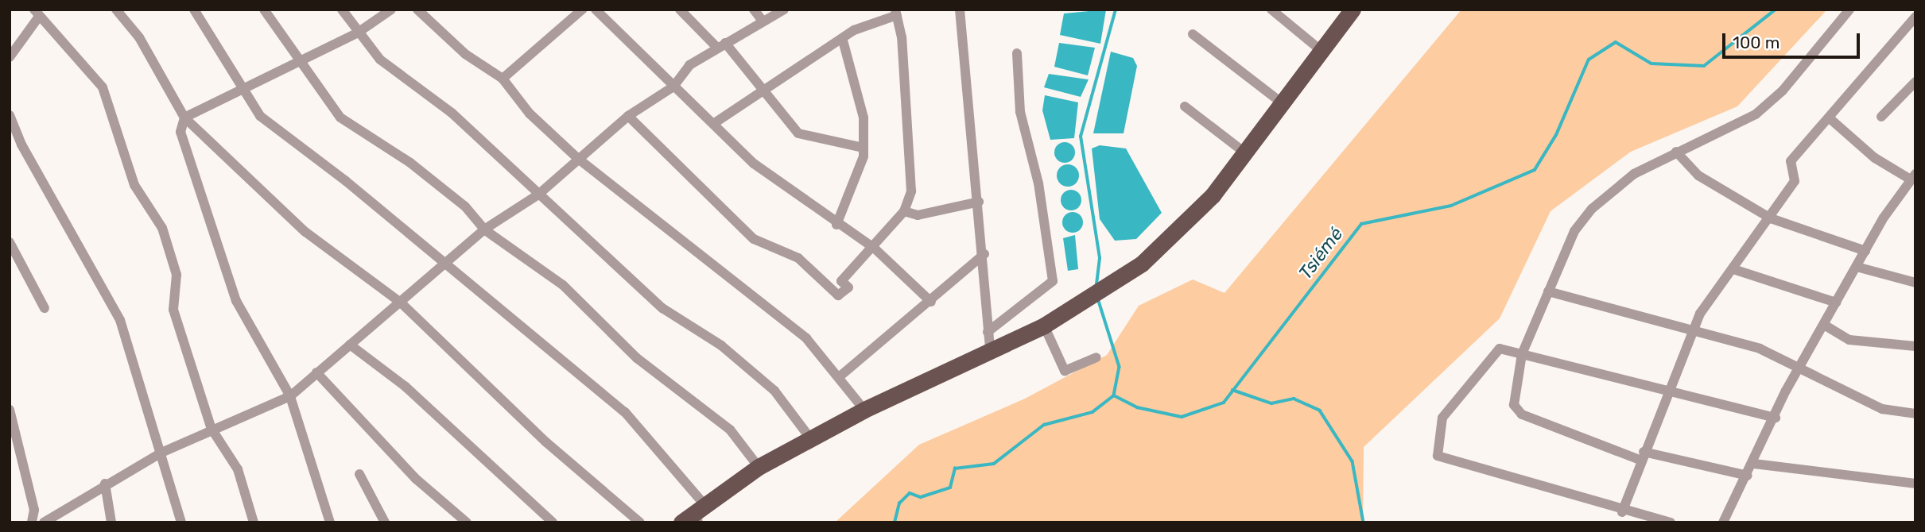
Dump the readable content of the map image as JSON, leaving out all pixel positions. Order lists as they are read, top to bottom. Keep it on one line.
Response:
{"water":["Tsiémé"],"scale_bar":"100 m"}
